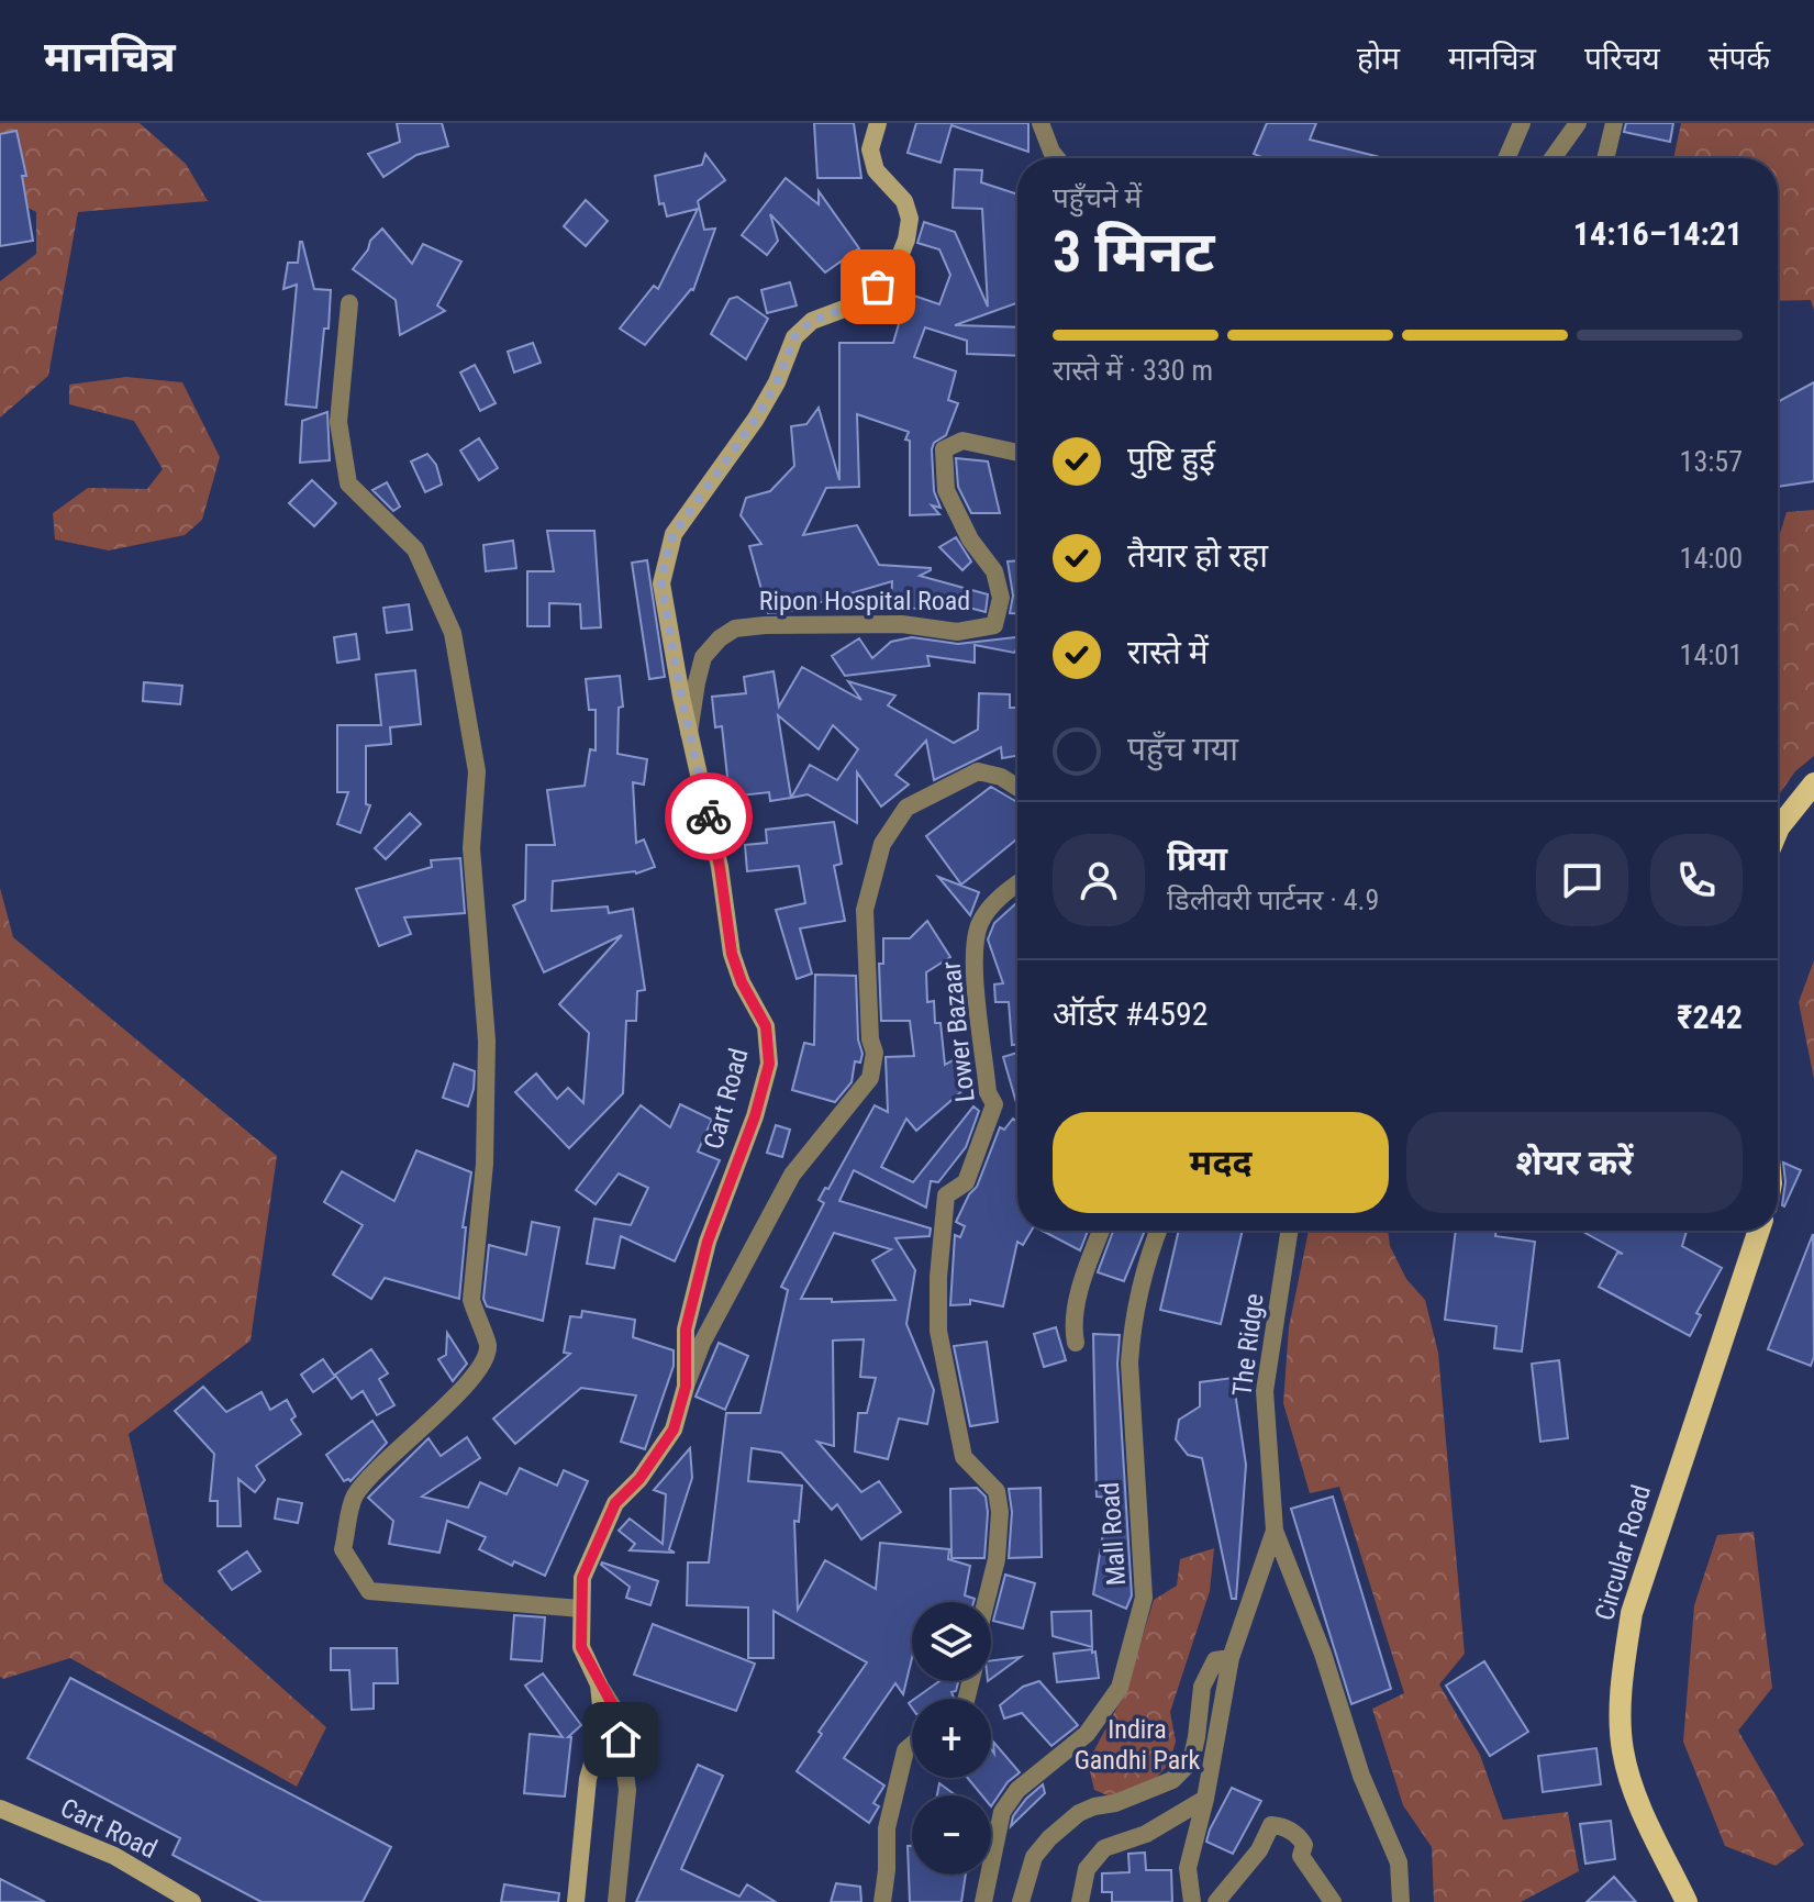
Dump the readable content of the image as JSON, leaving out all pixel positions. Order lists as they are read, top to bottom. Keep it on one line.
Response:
{"streets":{"main road":["Cart Road","Circular Road"],"street":["Ripon Hospital Road","Lower Bazaar","The Ridge","Mall Road"]},"crossings":[["Ripon Hospital Road","Cart Road"]],"parks":["Indira Gandhi Park"],"page":{"header":"मानचित्र","nav":["होम","मानचित्र","परिचय","संपर्क"],"heading":["3 मिनट","पहुँचने में","14:16–14:21"],"panel":["प्रिया","डिलीवरी पार्टनर · 4.9","ऑर्डर #4592","₹242"],"bar":"रास्ते में · 330 m","list":[["पुष्टि हुई","13:57"],["तैयार हो रहा","14:00"],["रास्ते में","14:01"],"पहुँच गया"],"buttons":["मदद","शेयर करें"],"map_buttons":["+","−"]}}
